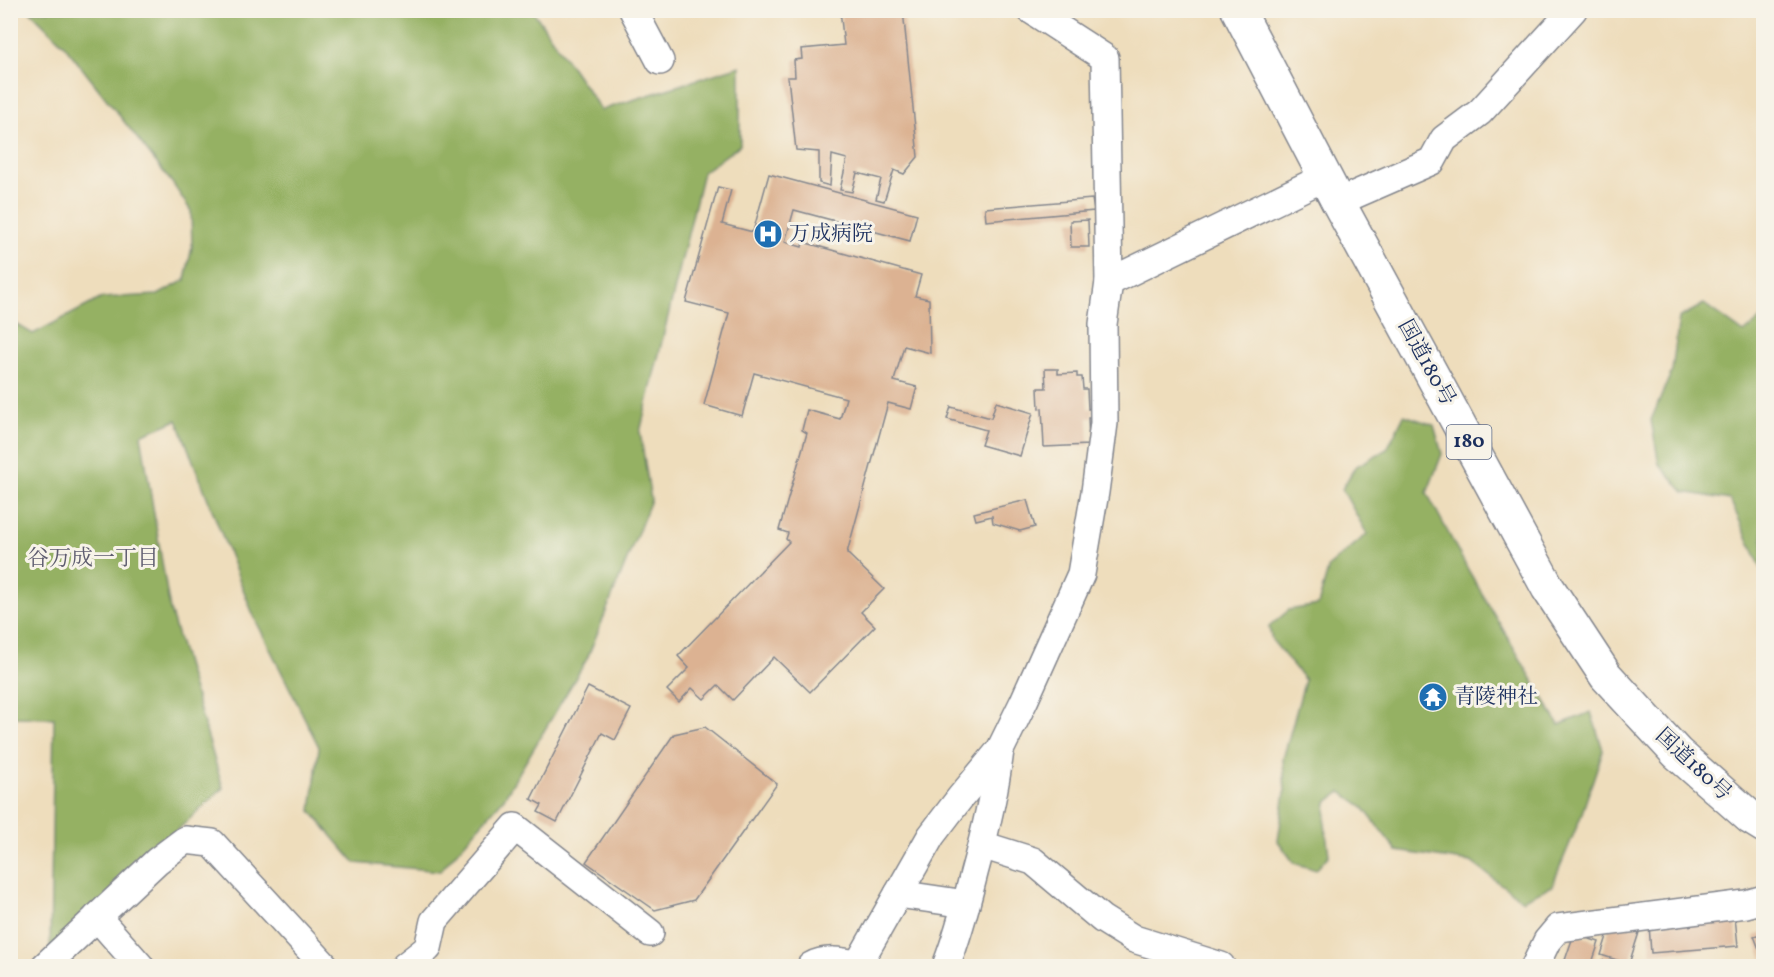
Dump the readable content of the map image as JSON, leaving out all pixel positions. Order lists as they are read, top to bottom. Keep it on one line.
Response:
{"streets":{"highway":["国道180号","180"]},"districts":["谷万成一丁目"],"places":{"hospital":["万成病院"],"temple":["青陵神社"]}}
